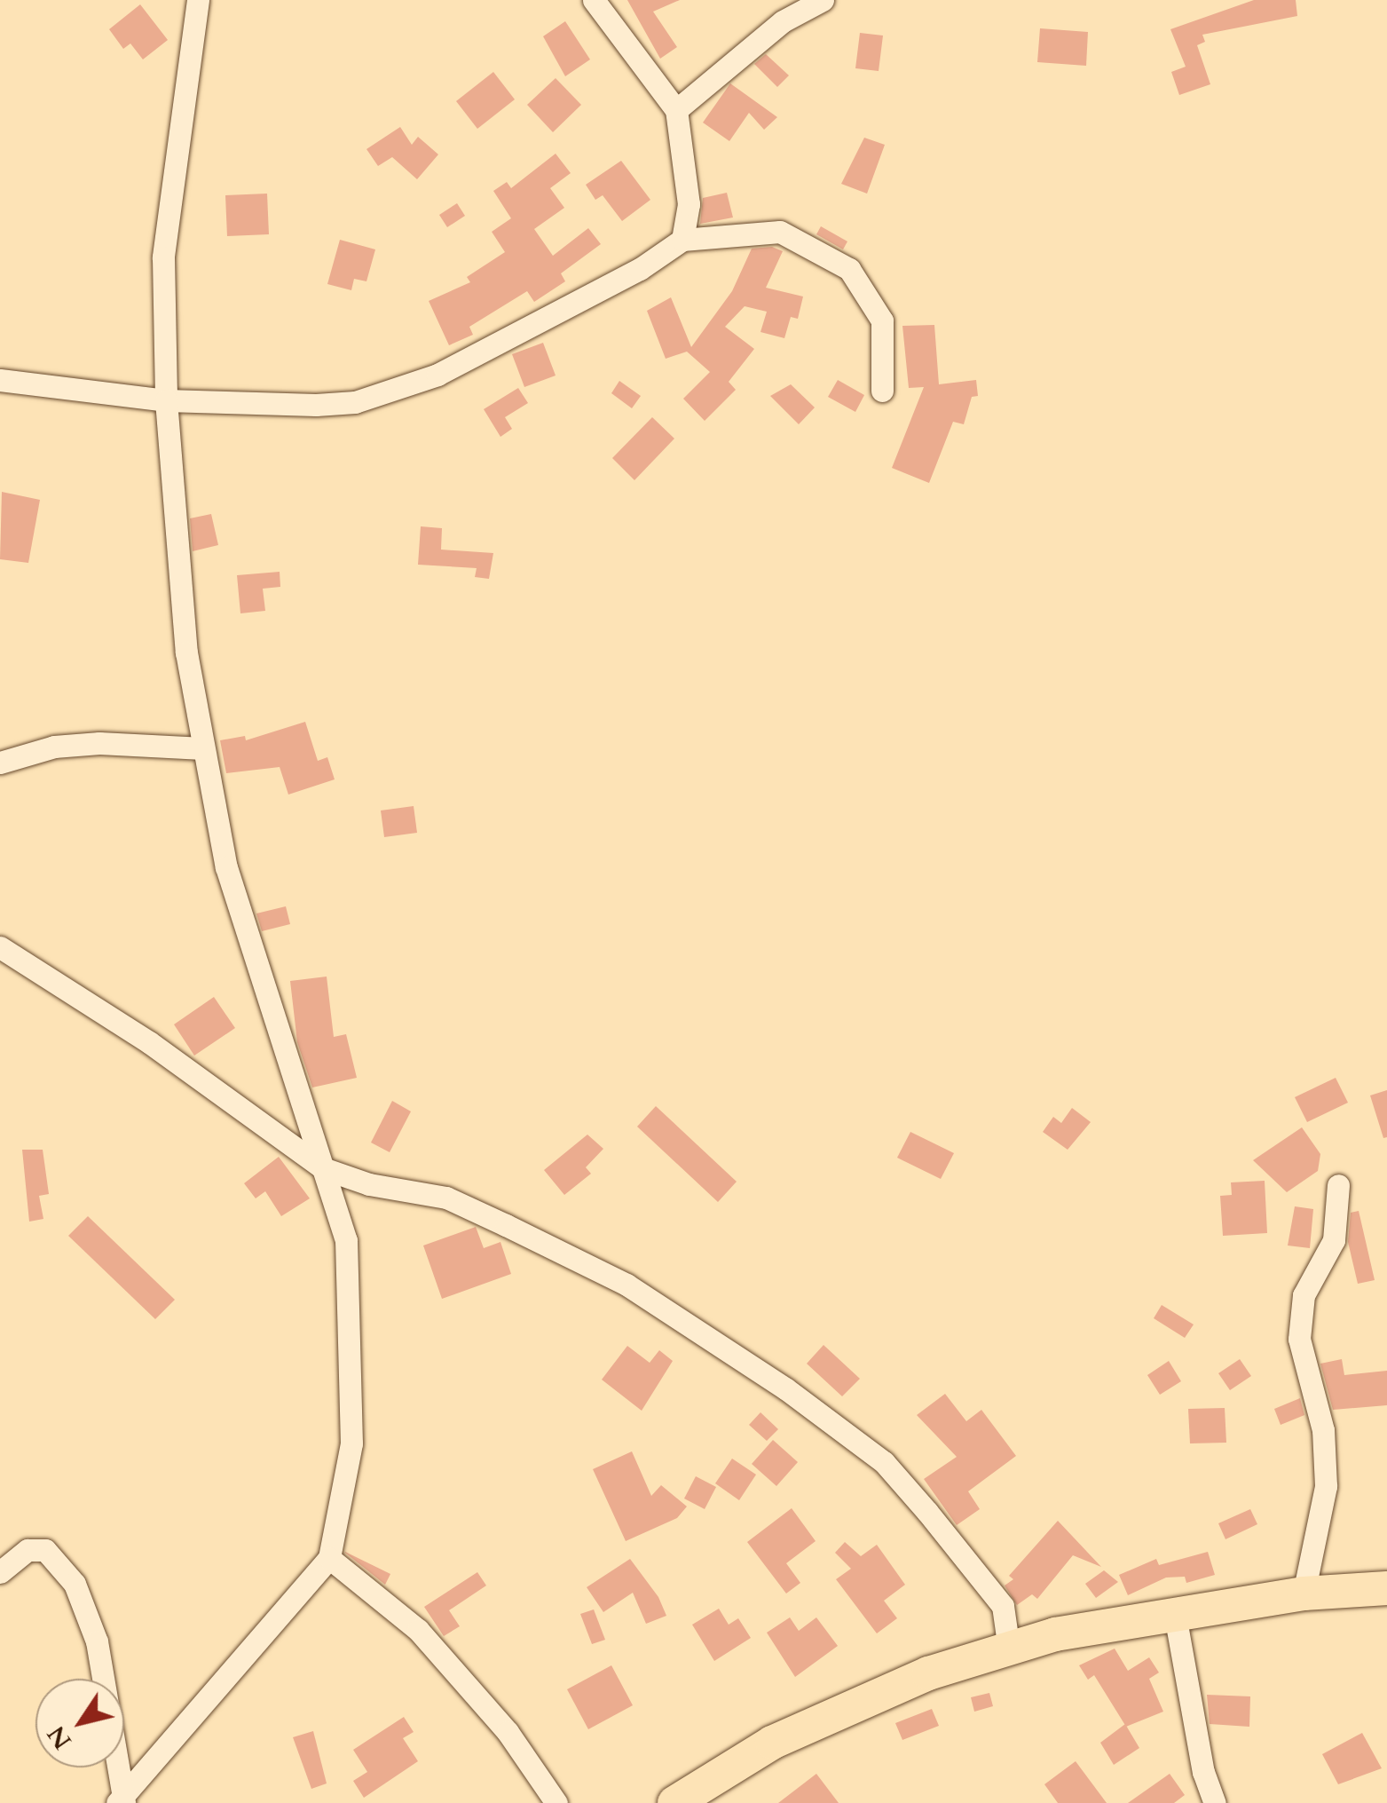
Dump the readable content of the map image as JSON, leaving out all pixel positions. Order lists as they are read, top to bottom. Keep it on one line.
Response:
{"north":"bottom left"}
